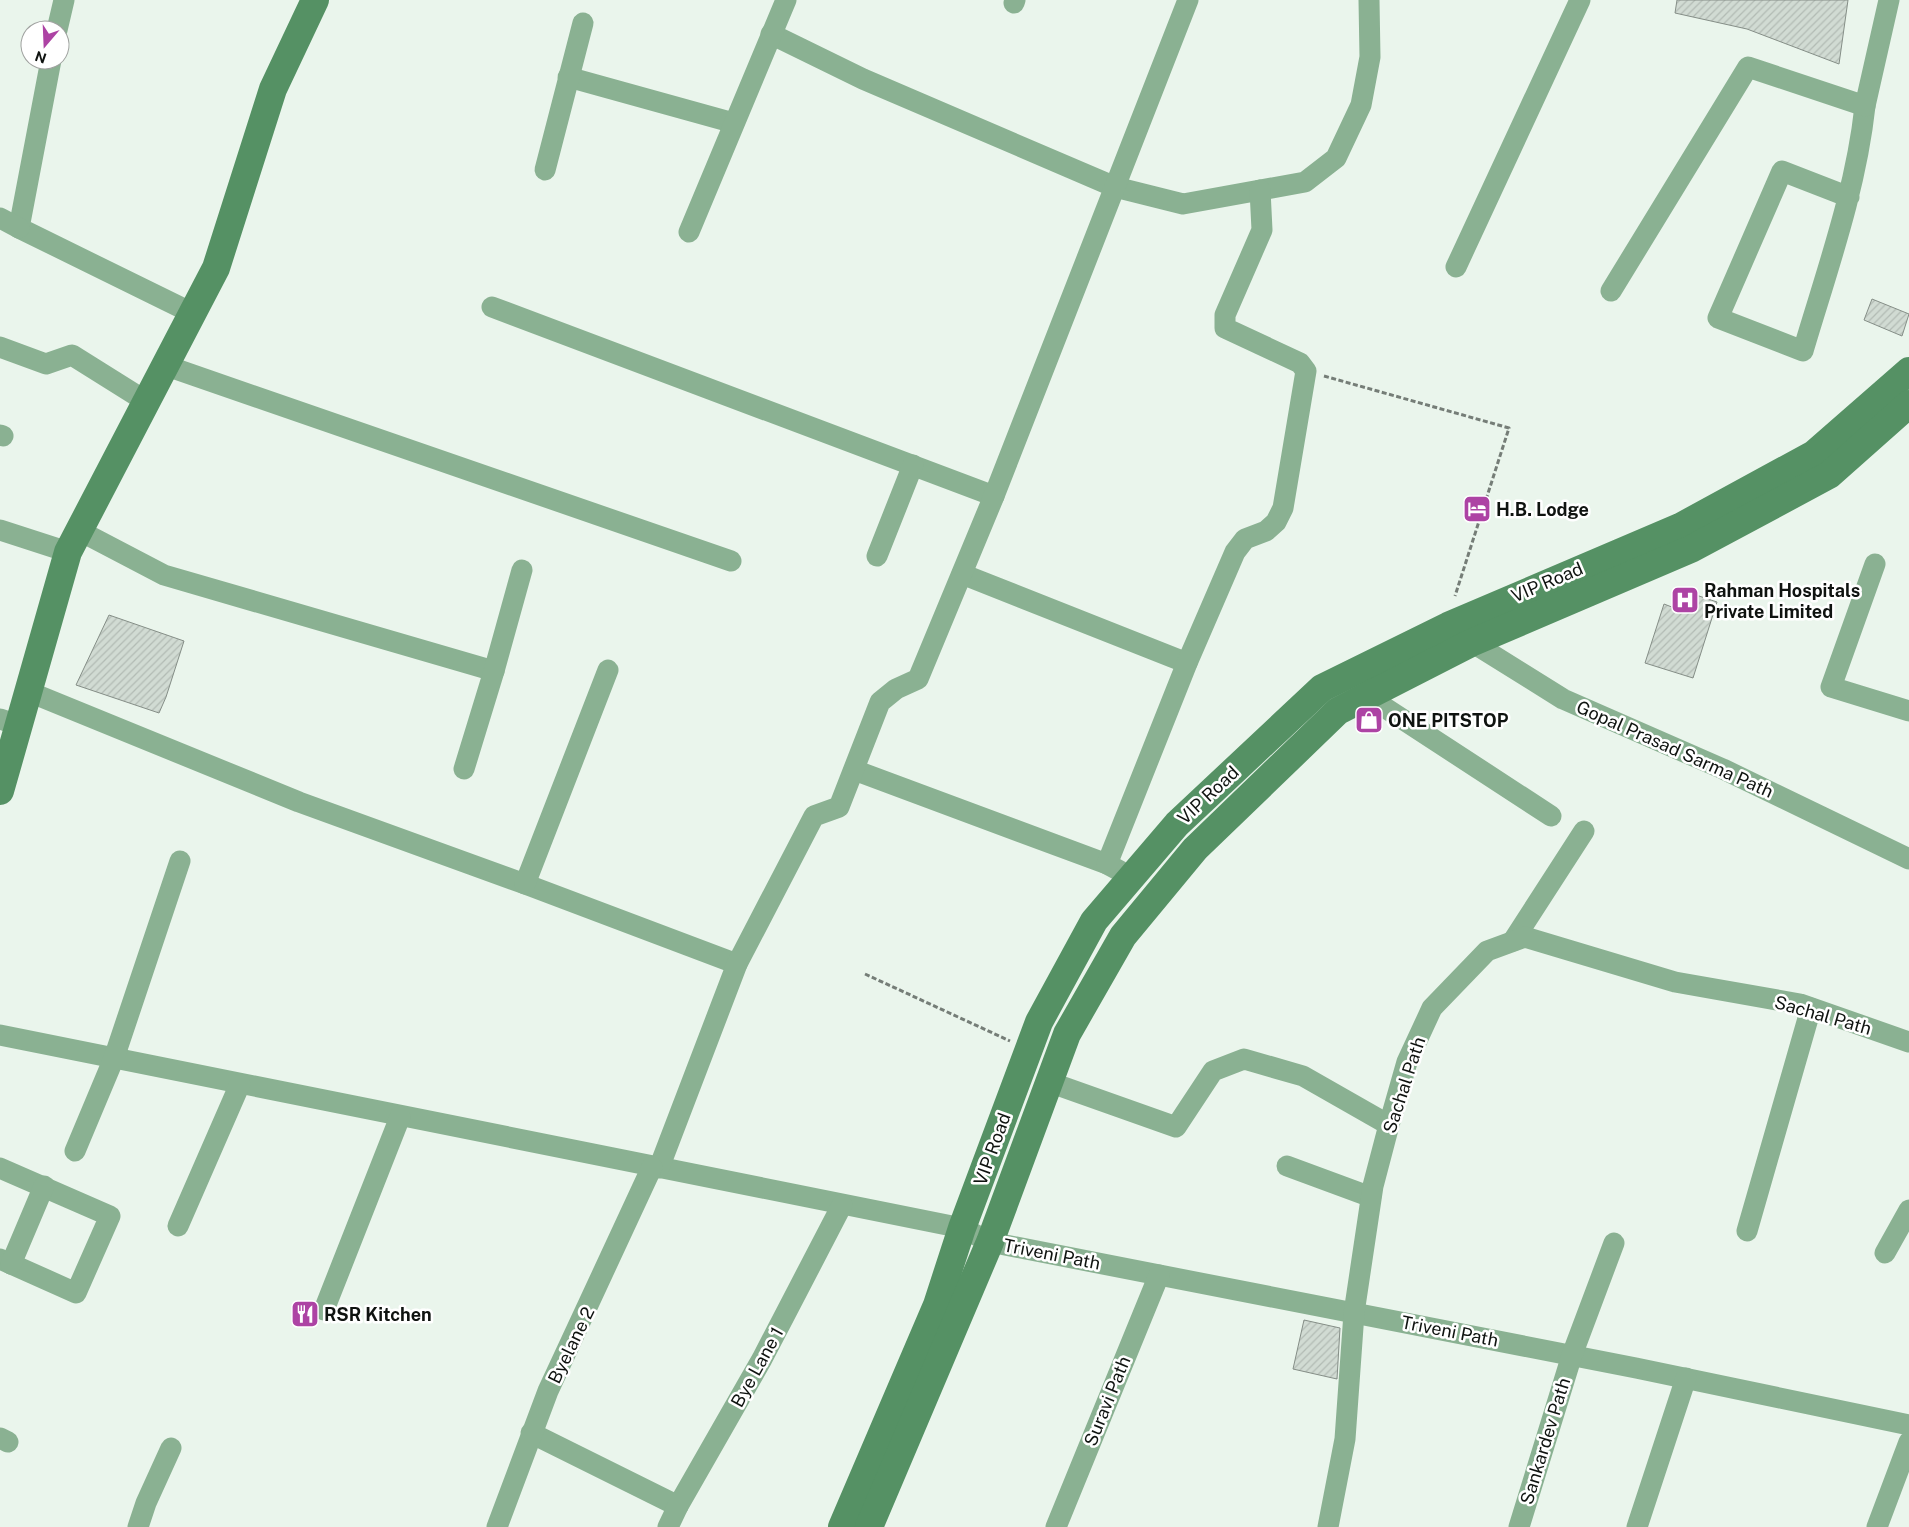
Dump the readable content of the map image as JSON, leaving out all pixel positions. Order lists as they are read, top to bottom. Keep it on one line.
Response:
{"streets":{"main road":["VIP Road"],"street":["Gopal Prasad Sarma Path","Sachal Path","Triveni Path","Byelane 2","Bye Lane 1","Suravi Path","Sankardev Path"]},"crossings":[["VIP Road","Gopal Prasad Sarma Path"],["VIP Road","Triveni Path"],["Sachal Path","Triveni Path"],["Triveni Path","Byelane 2"],["Triveni Path","Bye Lane 1"],["Triveni Path","Suravi Path"],["Triveni Path","Sankardev Path"]],"places":{"hotel":["H.B. Lodge"],"hospital":["Rahman Hospitals Private Limited"],"shop":["ONE PITSTOP"],"restaurant":["RSR Kitchen"]},"north":"bottom"}
